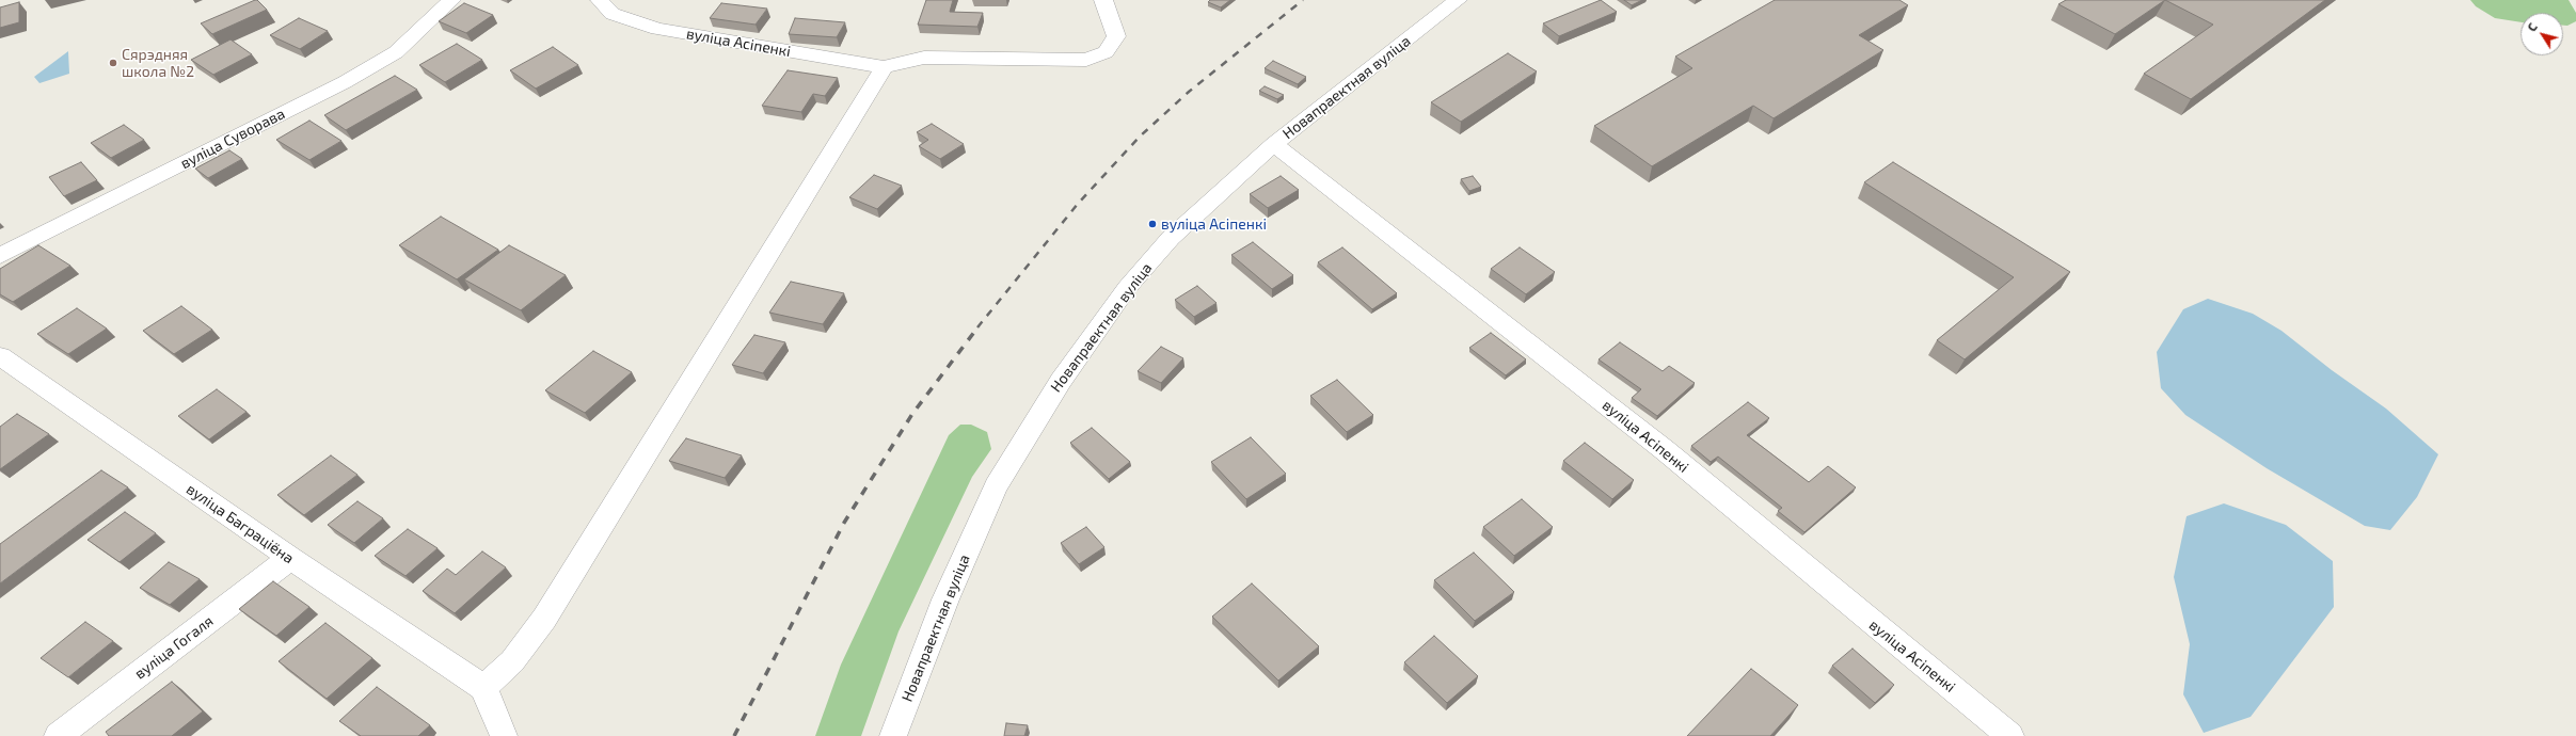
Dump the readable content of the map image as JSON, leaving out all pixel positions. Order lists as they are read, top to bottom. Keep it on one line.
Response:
{"streets":{"street":["вуліца Асіпенкі","Новапраектная вуліца","вуліца Суворава","вуліца Баграціёна","вуліца Гогаля"]},"crossings":[["вуліца Асіпенкі","Новапраектная вуліца"],["вуліца Баграціёна","вуліца Гогаля"]],"places":["Сярэдняя школа №2","вуліца Асіпенкі"],"north":"top left"}
